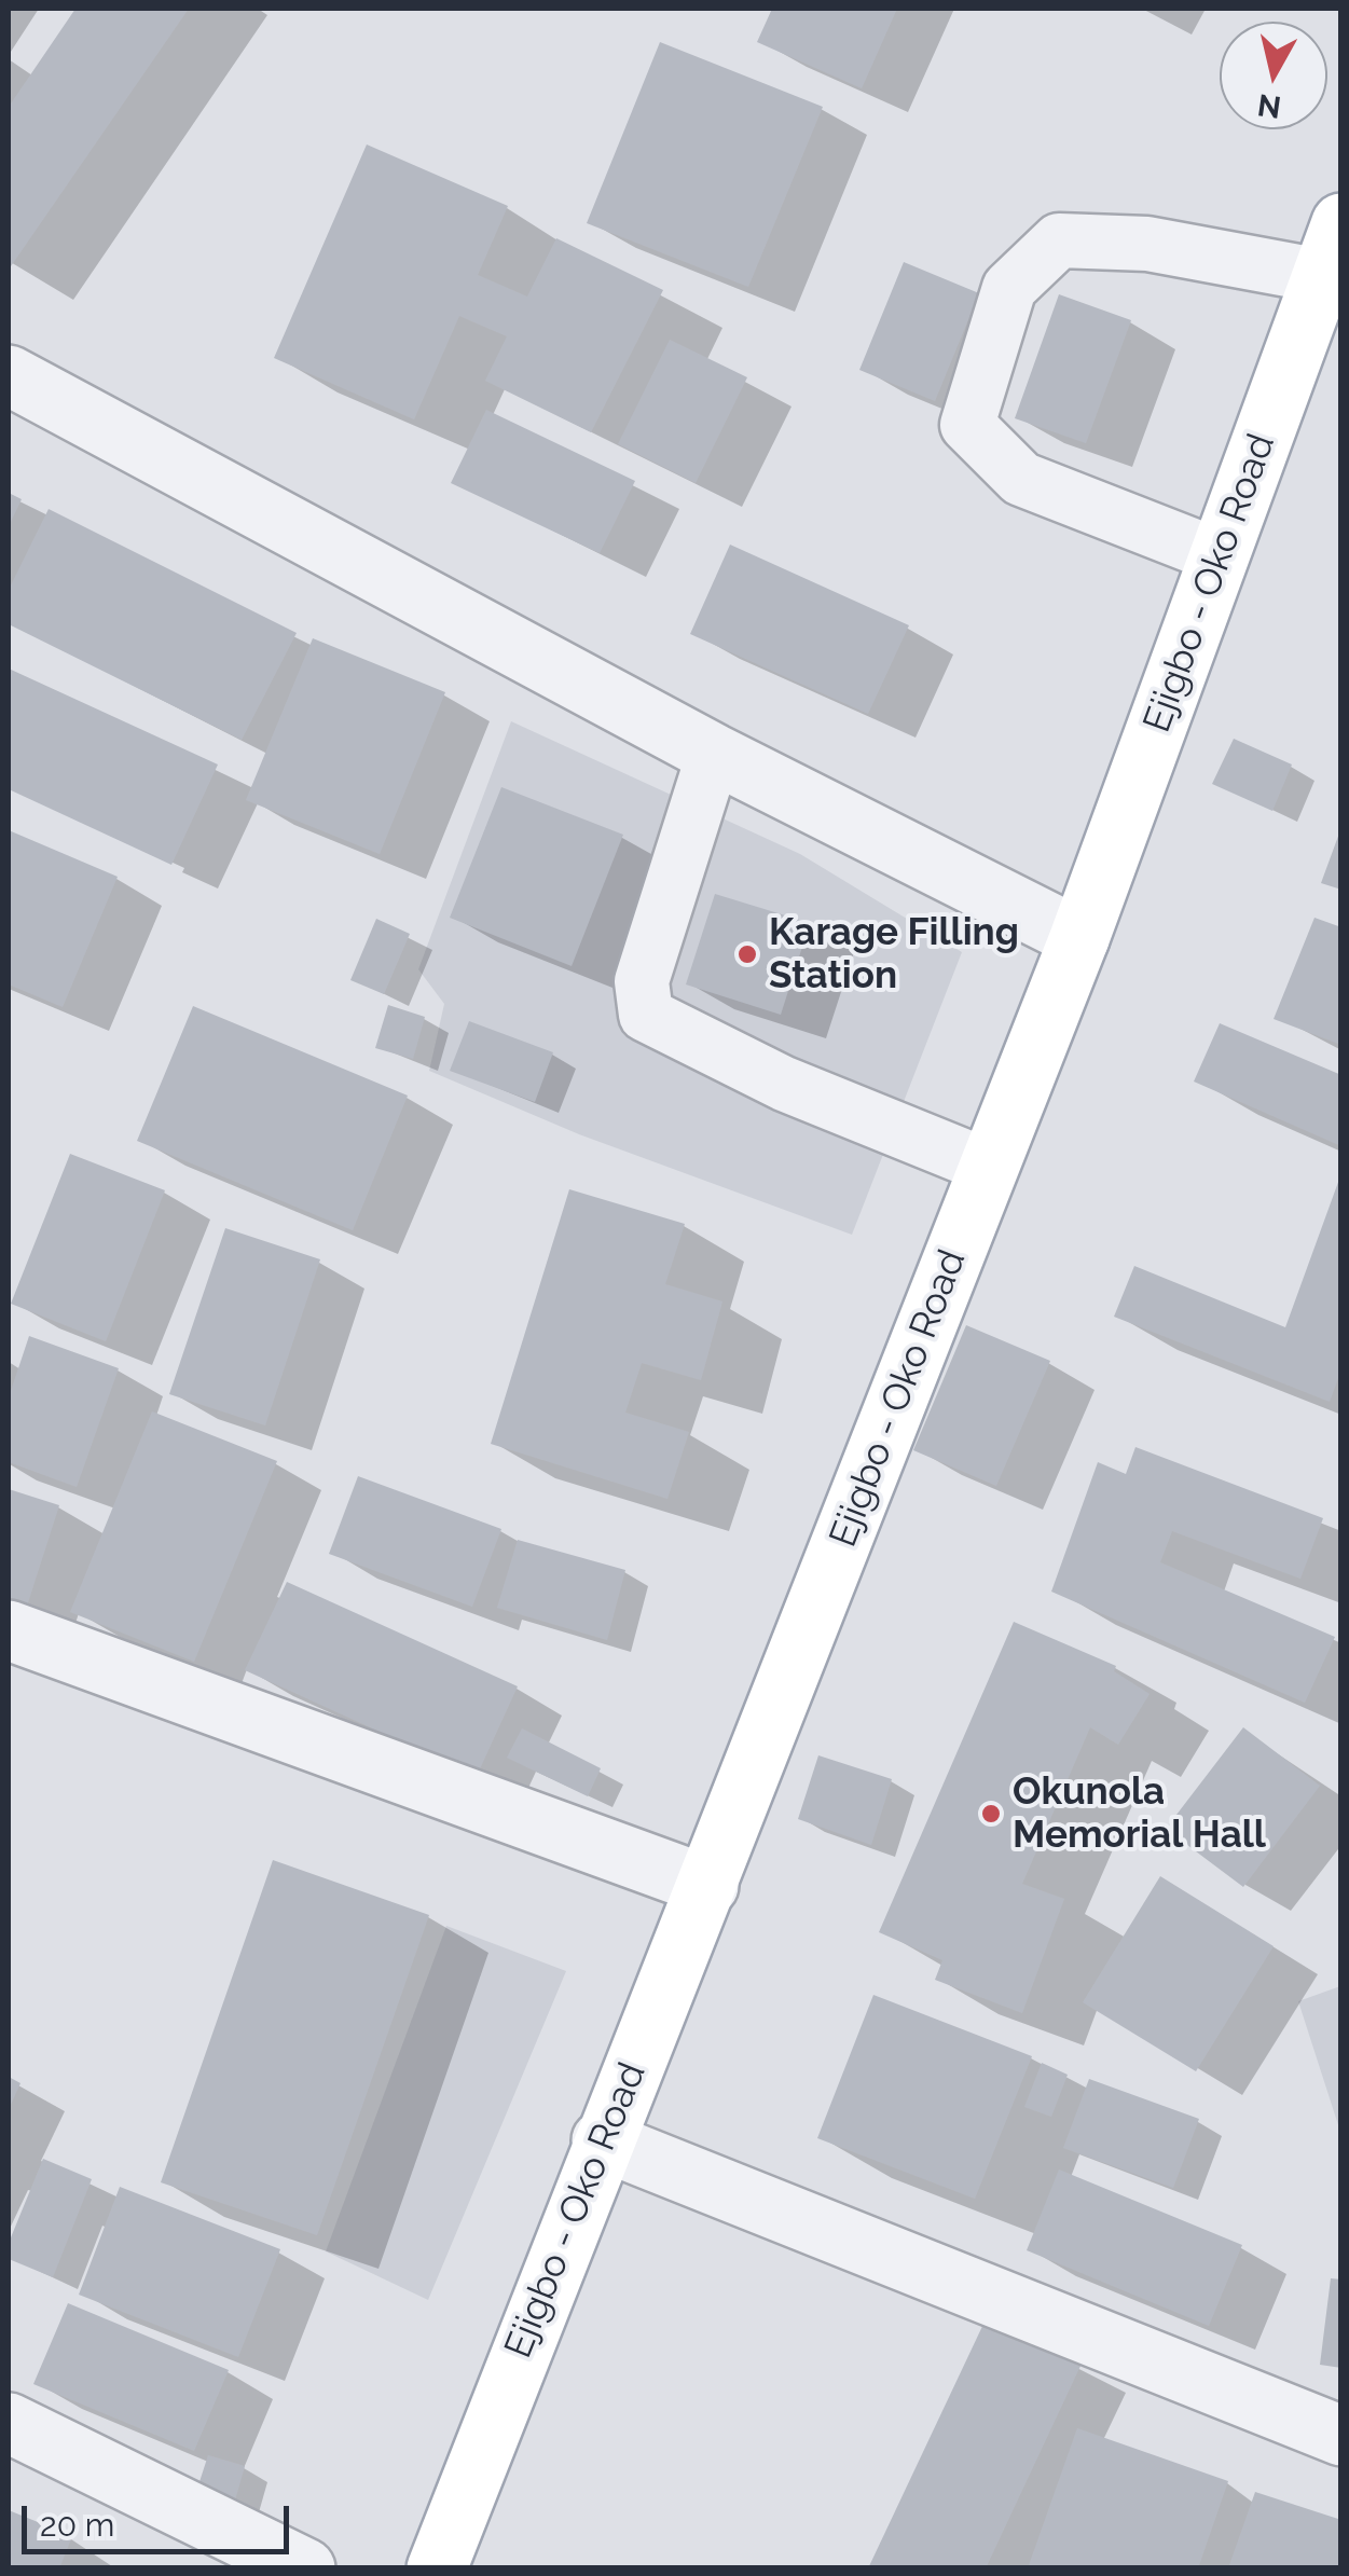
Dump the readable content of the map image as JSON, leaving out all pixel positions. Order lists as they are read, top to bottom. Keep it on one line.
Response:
{"streets":{"main road":["Ejigbo - Oko Road"]},"places":["Karage Filling Station","Okunola Memorial Hall"],"scale_bar":"20 m","north":"bottom"}
